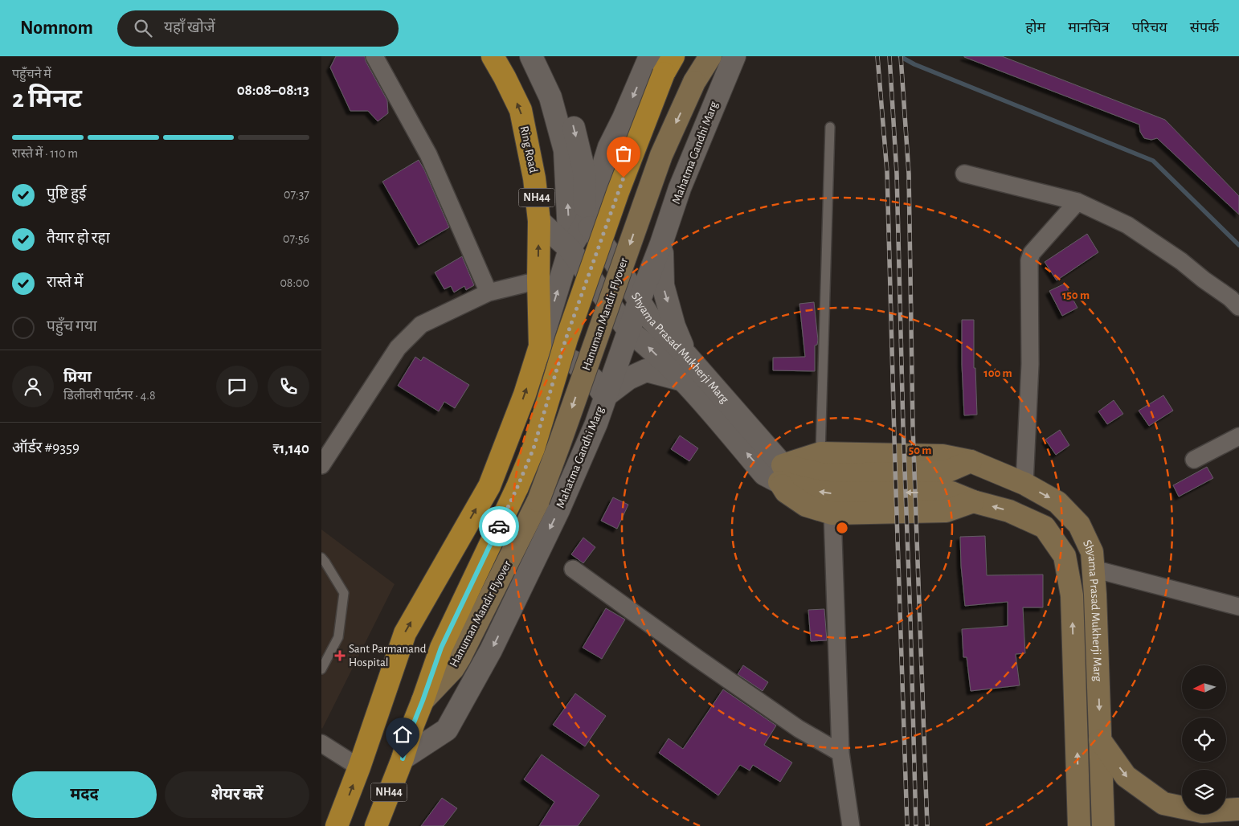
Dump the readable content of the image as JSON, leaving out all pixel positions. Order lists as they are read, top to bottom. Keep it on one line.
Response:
{"streets":{"highway":["Ring Road","NH44","Hanuman Mandir Flyover"],"main road":["Shyama Prasad Mukherji Marg"],"street":["Mahatma Gandhi Marg"]},"crossings":[["Ring Road","Shyama Prasad Mukherji Marg"],["Mahatma Gandhi Marg","NH44"],["Mahatma Gandhi Marg","Hanuman Mandir Flyover"],["Mahatma Gandhi Marg","Shyama Prasad Mukherji Marg"],["NH44","Hanuman Mandir Flyover"]],"one_way":["Ring Road","Mahatma Gandhi Marg"],"places":{"health":["Sant Parmanand Hospital"]},"north":"left","page":{"header":"Nomnom","search":"यहाँ खोजें","nav":["होम","मानचित्र","परिचय","संपर्क"],"heading":["2 मिनट","पहुँचने में","08:08–08:13"],"panel":["प्रिया","डिलीवरी पार्टनर · 4.8","ऑर्डर #9359","₹1,140"],"bar":"रास्ते में · 110 m","list":[["पुष्टि हुई","07:37"],["तैयार हो रहा","07:56"],["रास्ते में","08:00"],"पहुँच गया"],"buttons":["मदद","शेयर करें"]},"rings":["150 m","100 m","50 m"]}
